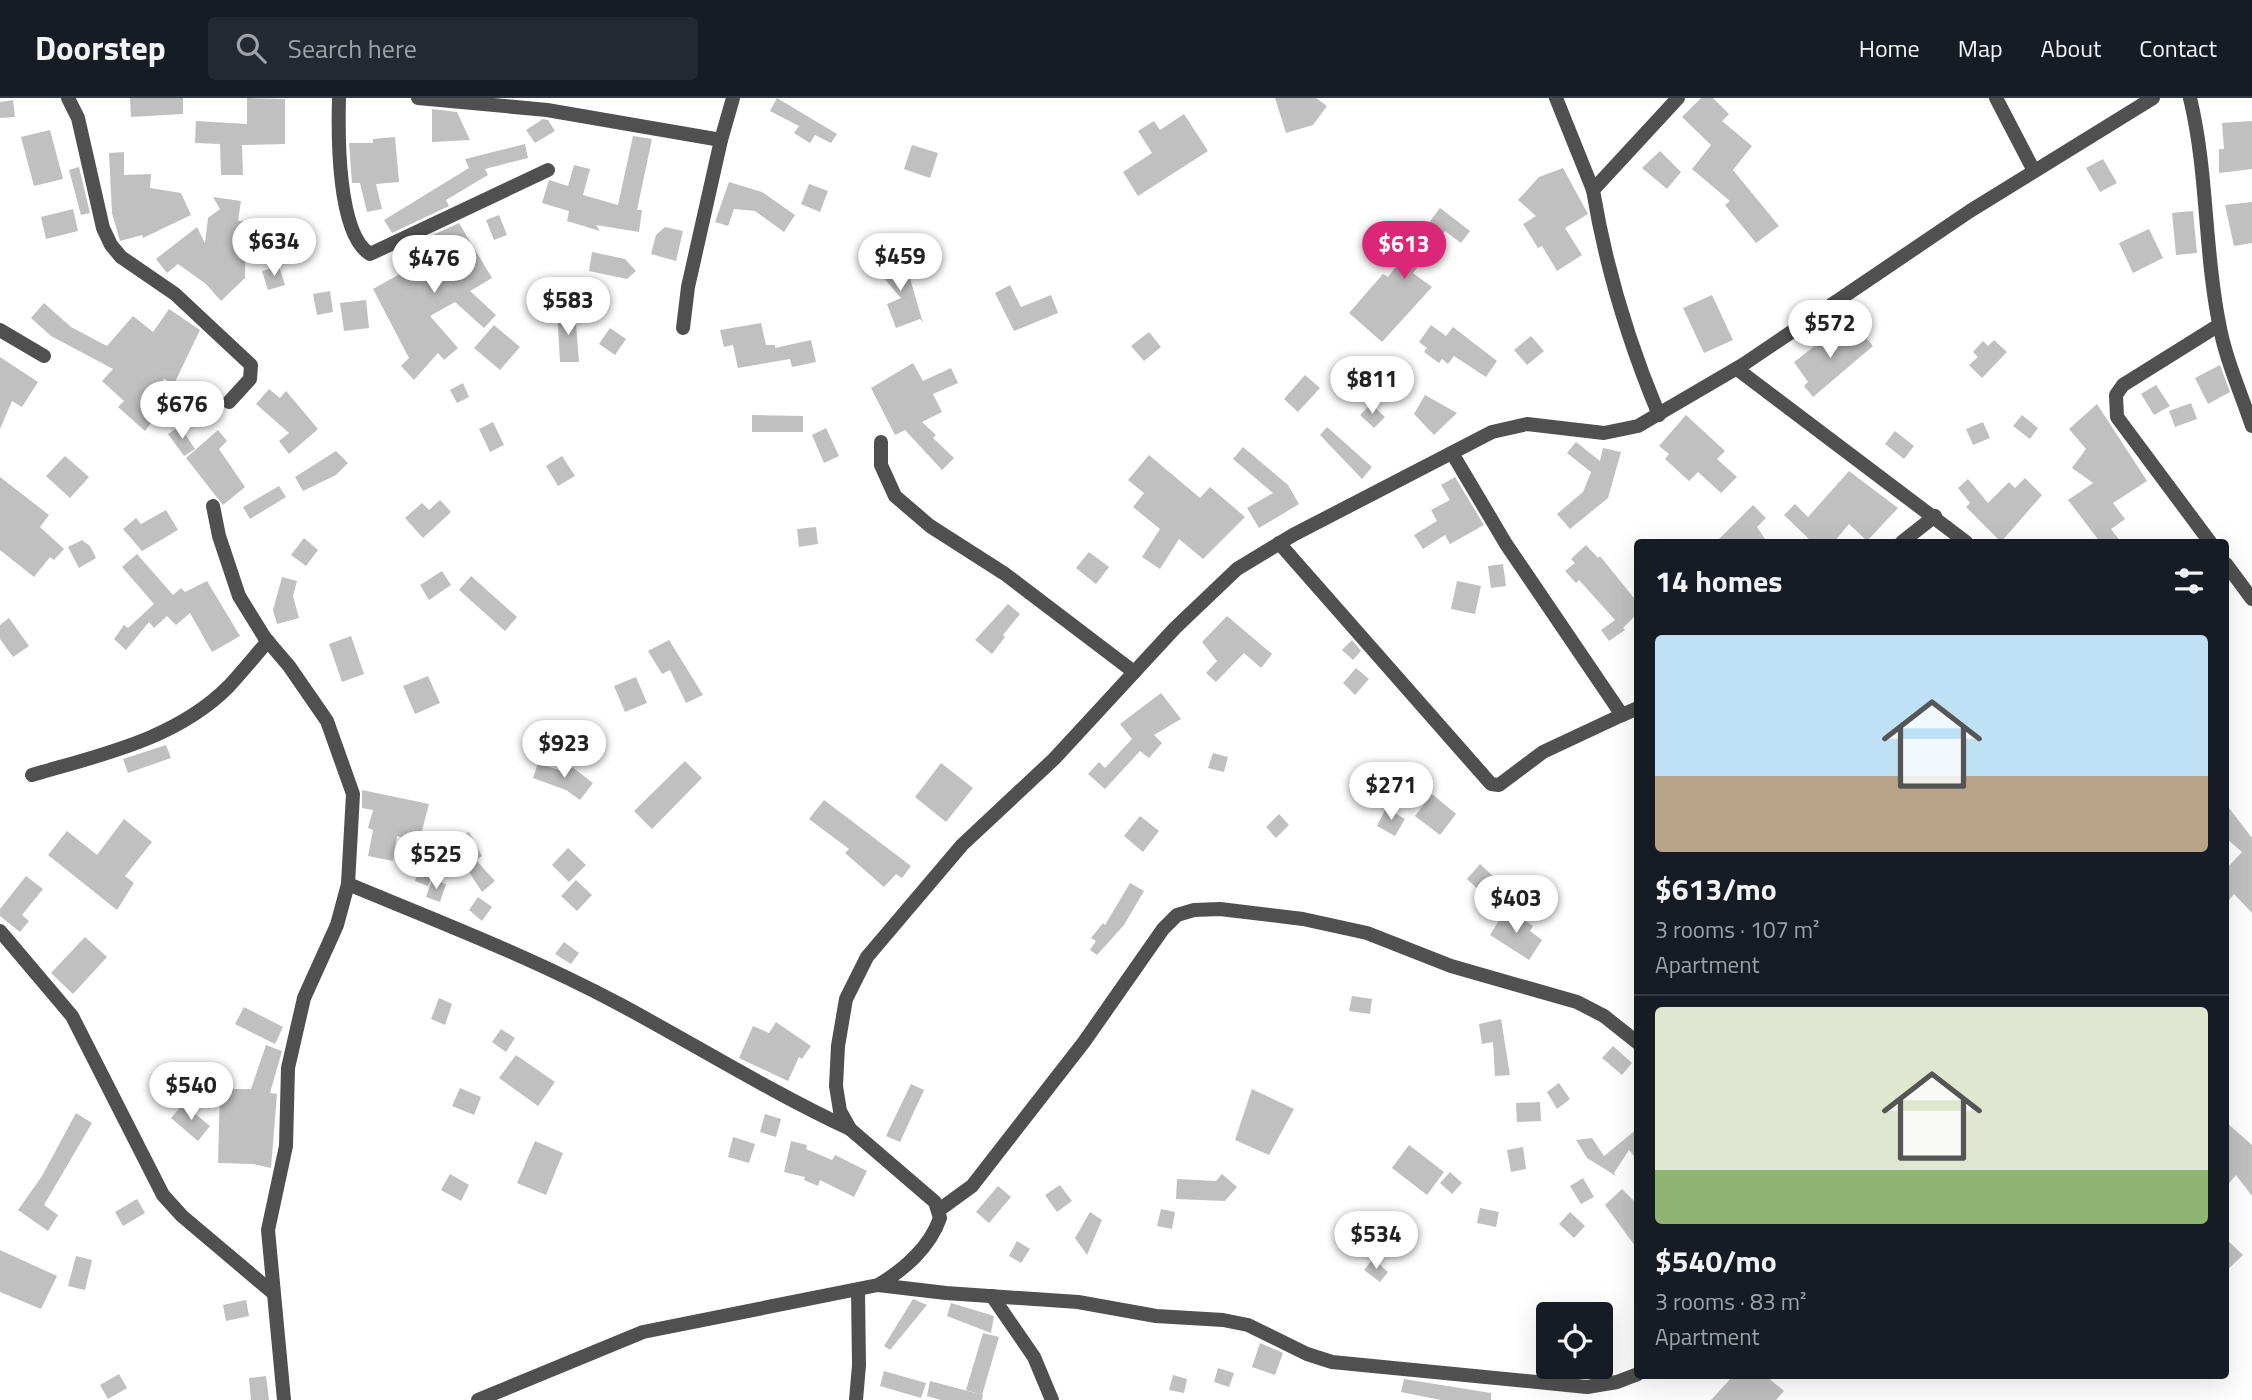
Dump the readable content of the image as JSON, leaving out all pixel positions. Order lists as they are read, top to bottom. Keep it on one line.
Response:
{"page":{"header":"Doorstep","search":"Search here","nav":["Home","Map","About","Contact"],"price":["$634","$613","$459","$476","$583","$572","$811","$676","$923","$271","$525","$403","$540","$534"],"heading":"14 homes","list":[{"name":"$613/mo","note":"3 rooms · 107 m² · Apartment"},{"name":"$540/mo","note":"3 rooms · 83 m² · Apartment"}]}}
